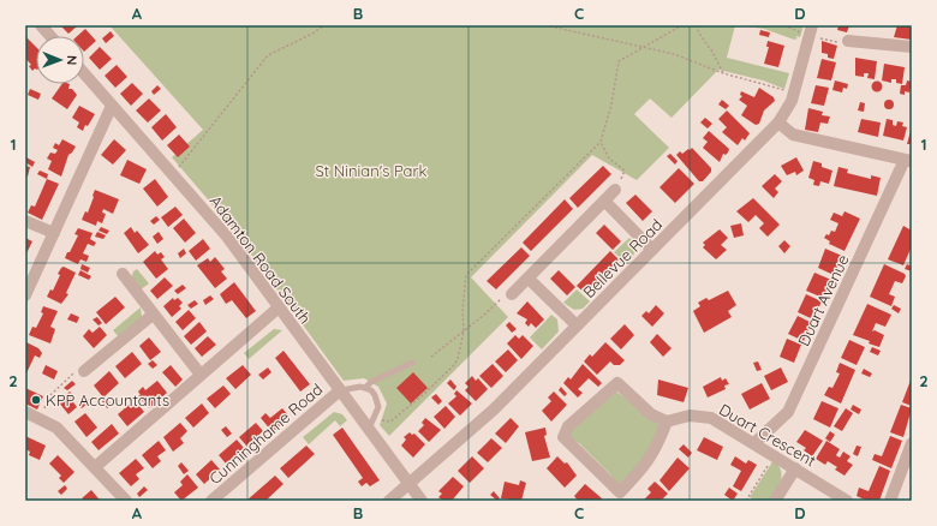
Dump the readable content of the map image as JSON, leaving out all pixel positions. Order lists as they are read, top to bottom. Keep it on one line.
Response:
{"streets":{"street":["Bellevue Road","Adamton Road South","Duart Avenue","Cunninghame Road","Duart Crescent"]},"crossings":[["Bellevue Road","Adamton Road South"],["Adamton Road South","Cunninghame Road"],["Duart Avenue","Duart Crescent"]],"parks":["St Ninian's Park"],"places":["KPP Accountants"],"north":"right","grid":{"columns":["A","B","C","D"],"rows":["1","2"]}}
